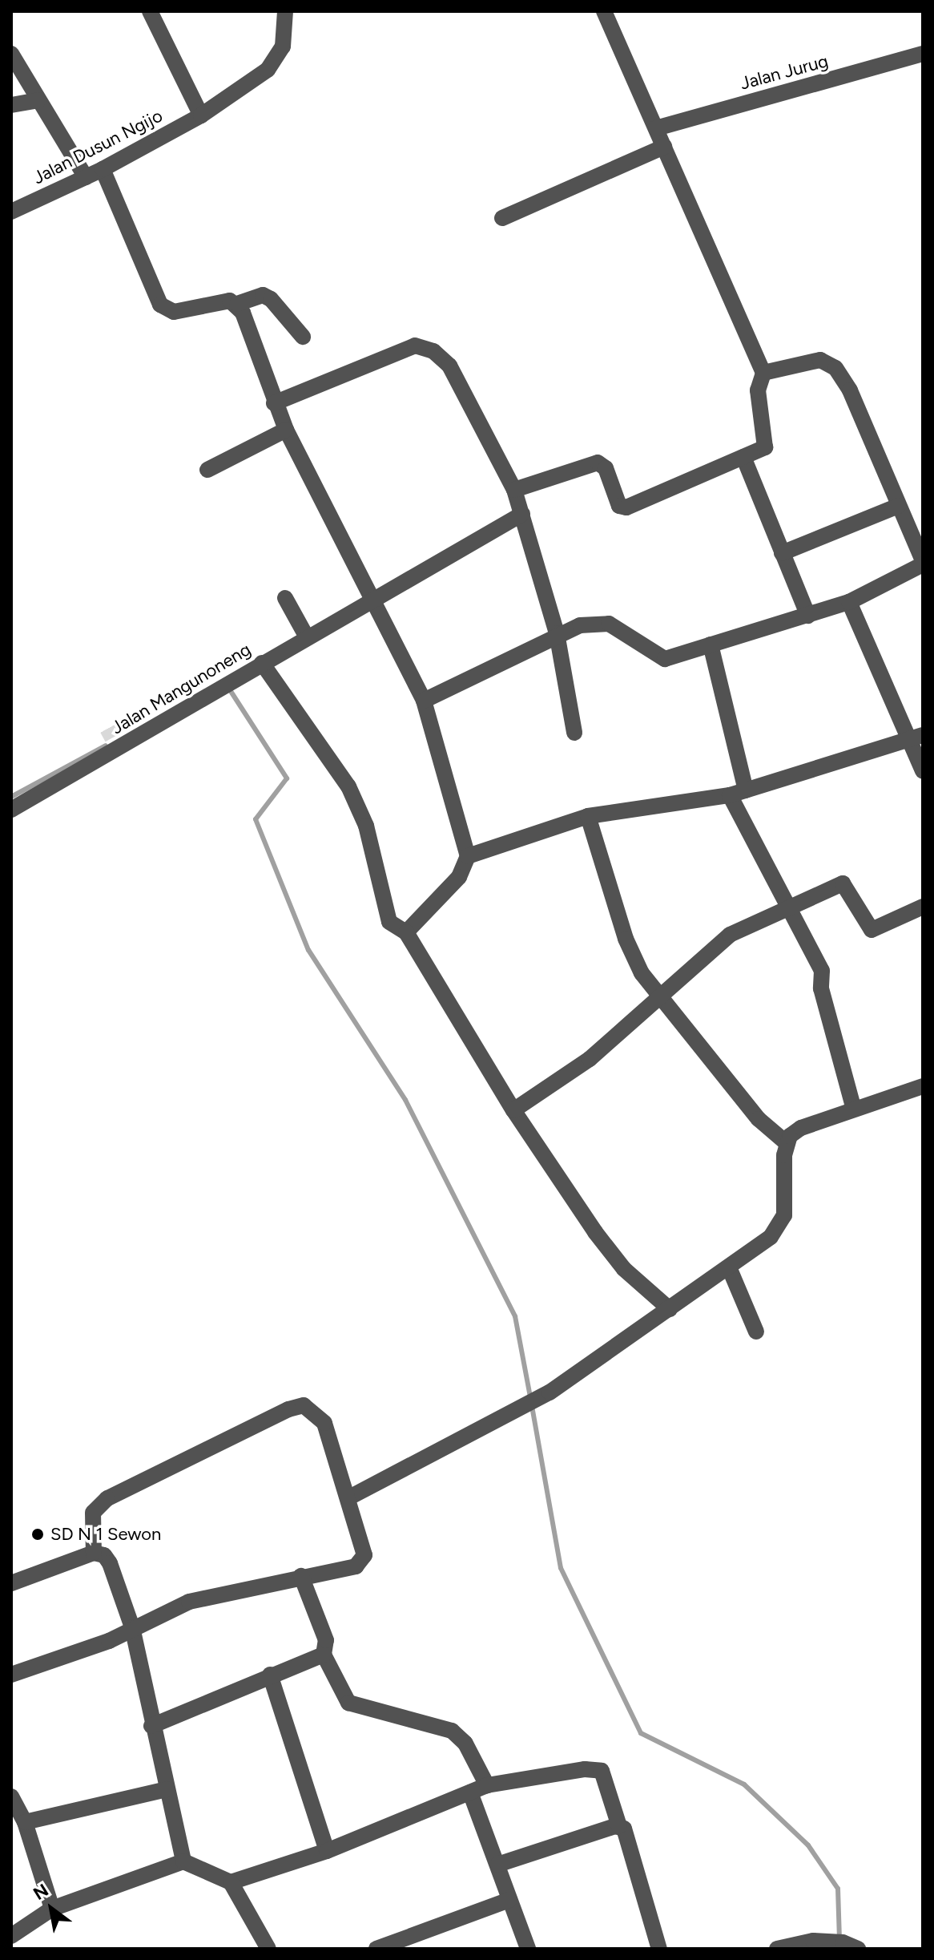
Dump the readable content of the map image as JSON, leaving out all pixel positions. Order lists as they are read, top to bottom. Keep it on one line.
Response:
{"streets":{"street":["Jalan Jurug","Jalan Dusun Ngijo","Jalan Mangunoneng"]},"places":["SD N 1 Sewon"],"north":"top left"}
